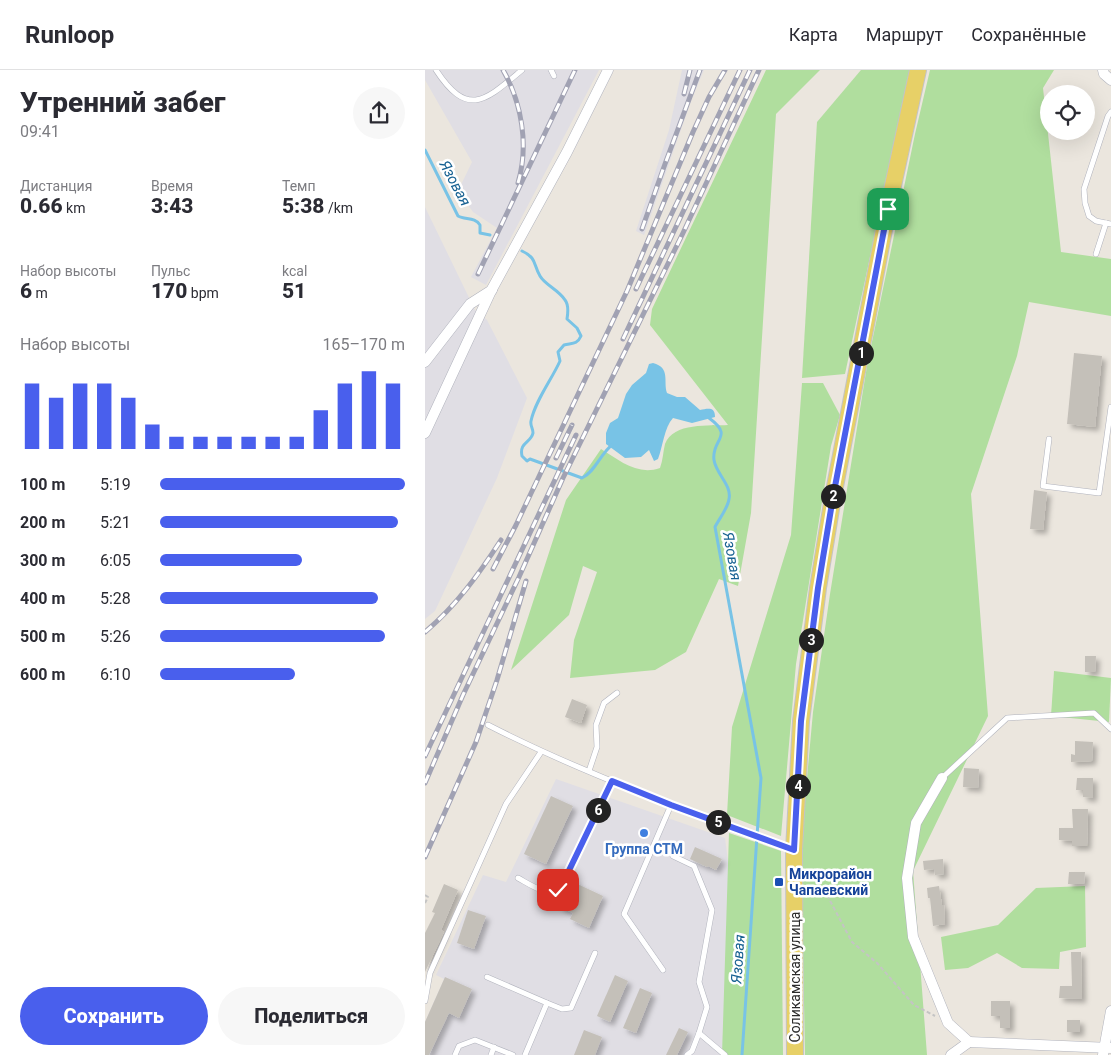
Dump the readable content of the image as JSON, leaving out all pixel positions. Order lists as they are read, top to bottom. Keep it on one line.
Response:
{"streets":{"main road":["Соликамская улица"]},"water":["Язовая"],"places":{"other":["Группа СТМ"],"transit":["Микрорайон Чапаевский"]},"page":{"header":"Runloop","nav":["Карта","Маршрут","Сохранённые"],"heading":["Утренний забег","09:41"],"stats":[["Дистанция","0.66 km"],["Время","3:43"],["Темп","5:38 /km"],["Набор высоты","6 m"],["Пульс","170 bpm"],["kcal","51"]],"chart":["Набор высоты","165–170 m"],"pins":["1","2","3","4","6","5"],"list":[{"name":"100 m","note":"5:19"},{"name":"200 m","note":"5:21"},{"name":"300 m","note":"6:05"},{"name":"400 m","note":"5:28"},{"name":"500 m","note":"5:26"},{"name":"600 m","note":"6:10"}],"buttons":["Сохранить","Поделиться"]}}
